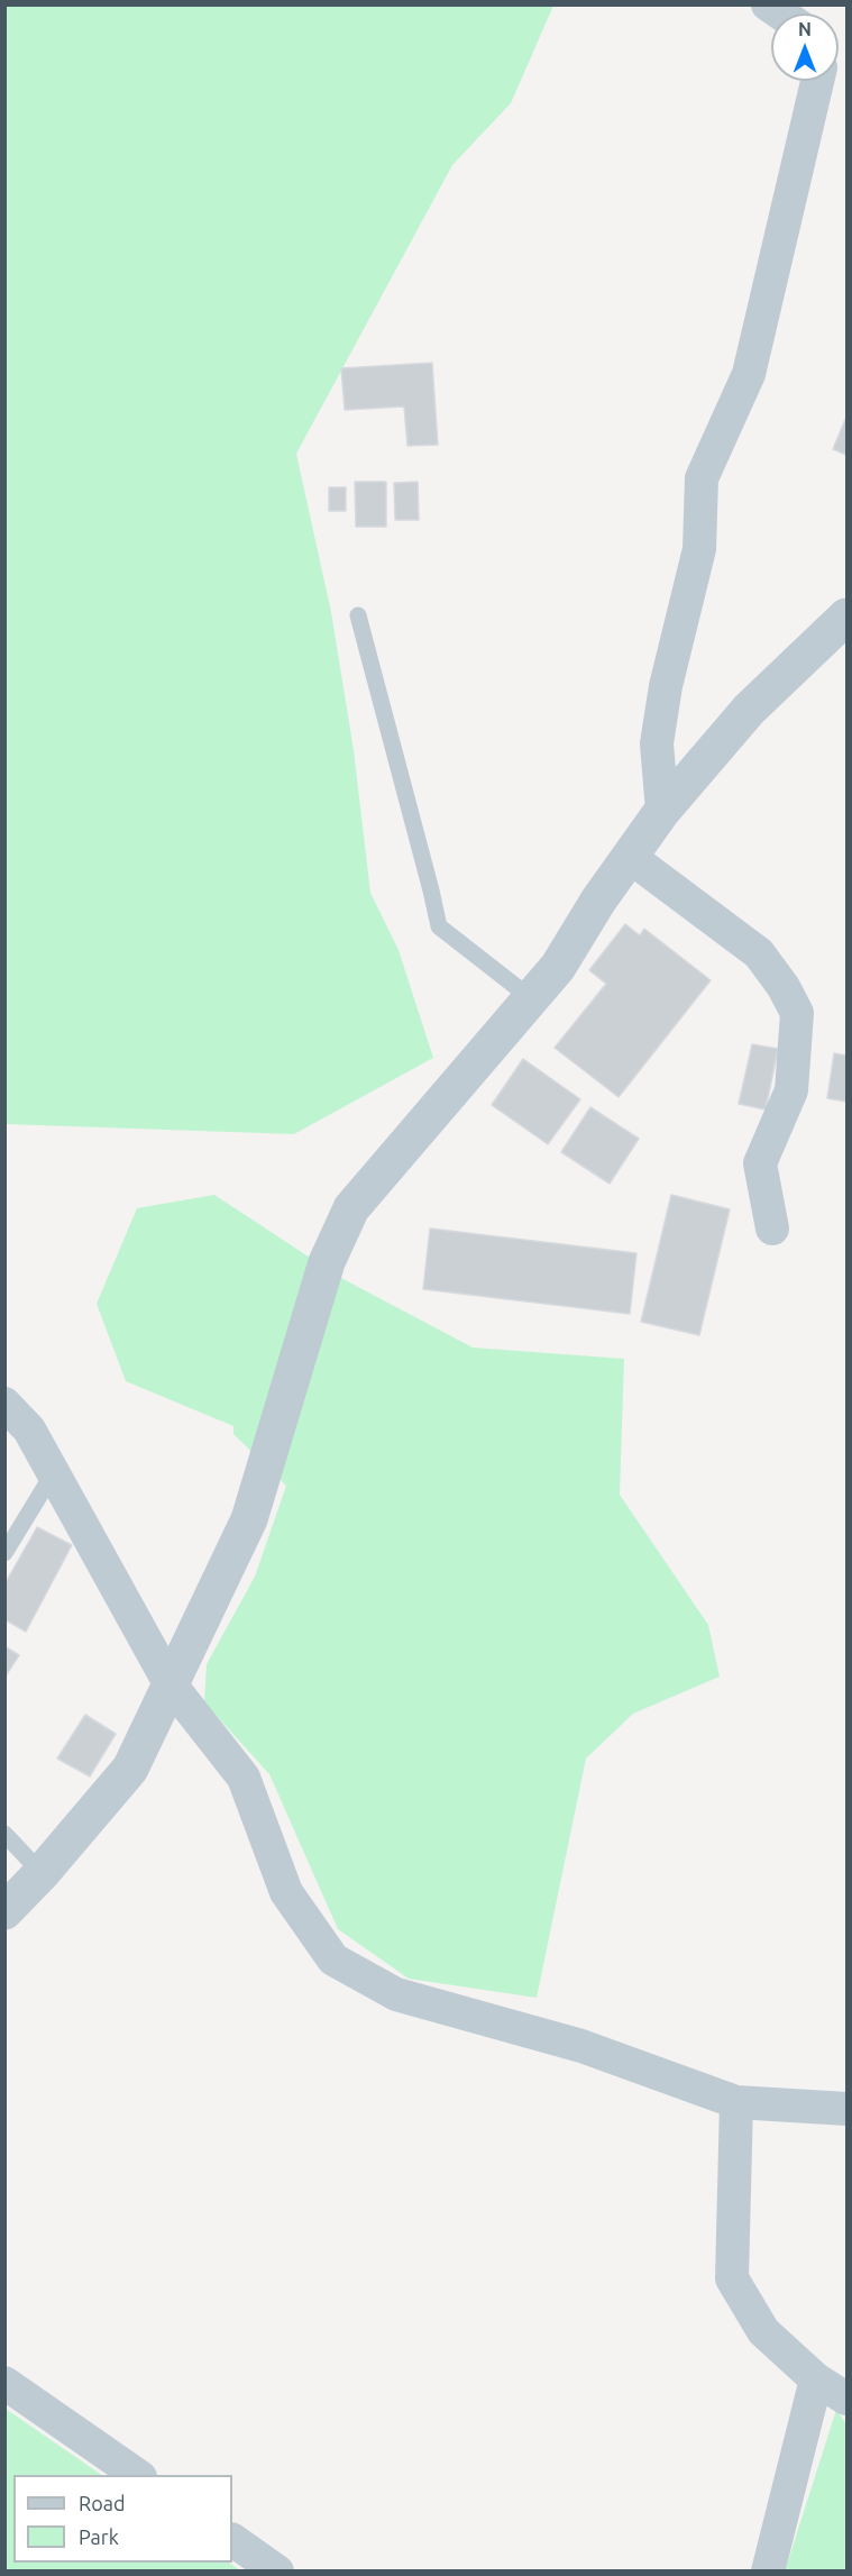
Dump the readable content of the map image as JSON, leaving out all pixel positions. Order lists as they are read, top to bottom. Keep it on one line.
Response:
{"legend":["Road","Park"],"north":"top"}
